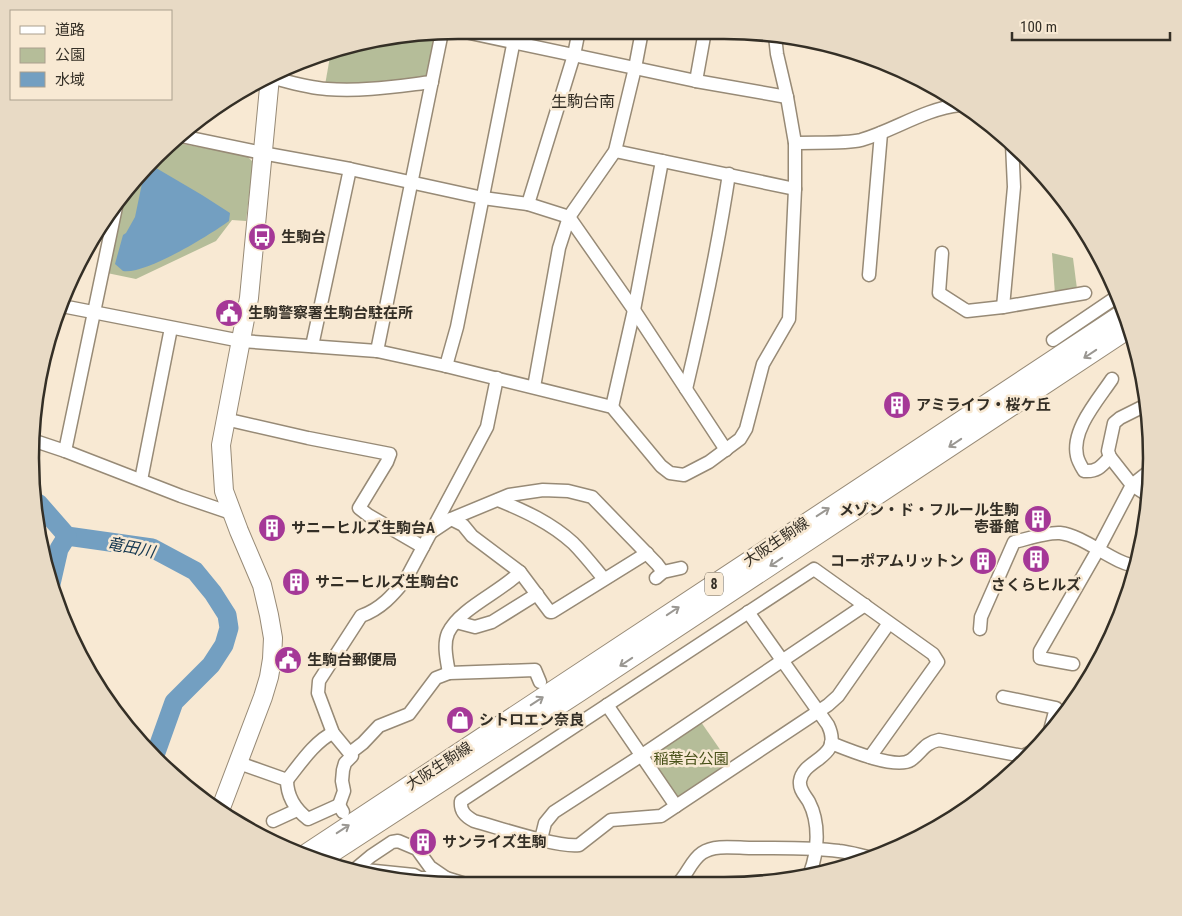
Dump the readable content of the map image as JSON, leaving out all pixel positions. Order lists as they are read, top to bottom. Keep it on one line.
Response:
{"streets":{"main road":["大阪生駒線","8"]},"districts":["生駒台南"],"water":["竜田川"],"parks":["稲葉台公園"],"places":{"bus stop":["生駒台"],"public building":["生駒警察署生駒台駐在所","生駒台郵便局"],"building":["アミライフ・桜ケ丘","メゾン・ド・フルール生駒 壱番館","サニーヒルズ生駒台A","さくらヒルズ","コーポアムリットン","サニーヒルズ生駒台C","サンライズ生駒"],"shop":["シトロエン奈良"]},"legend":["道路","公園","水域"],"scale_bar":"100 m"}
